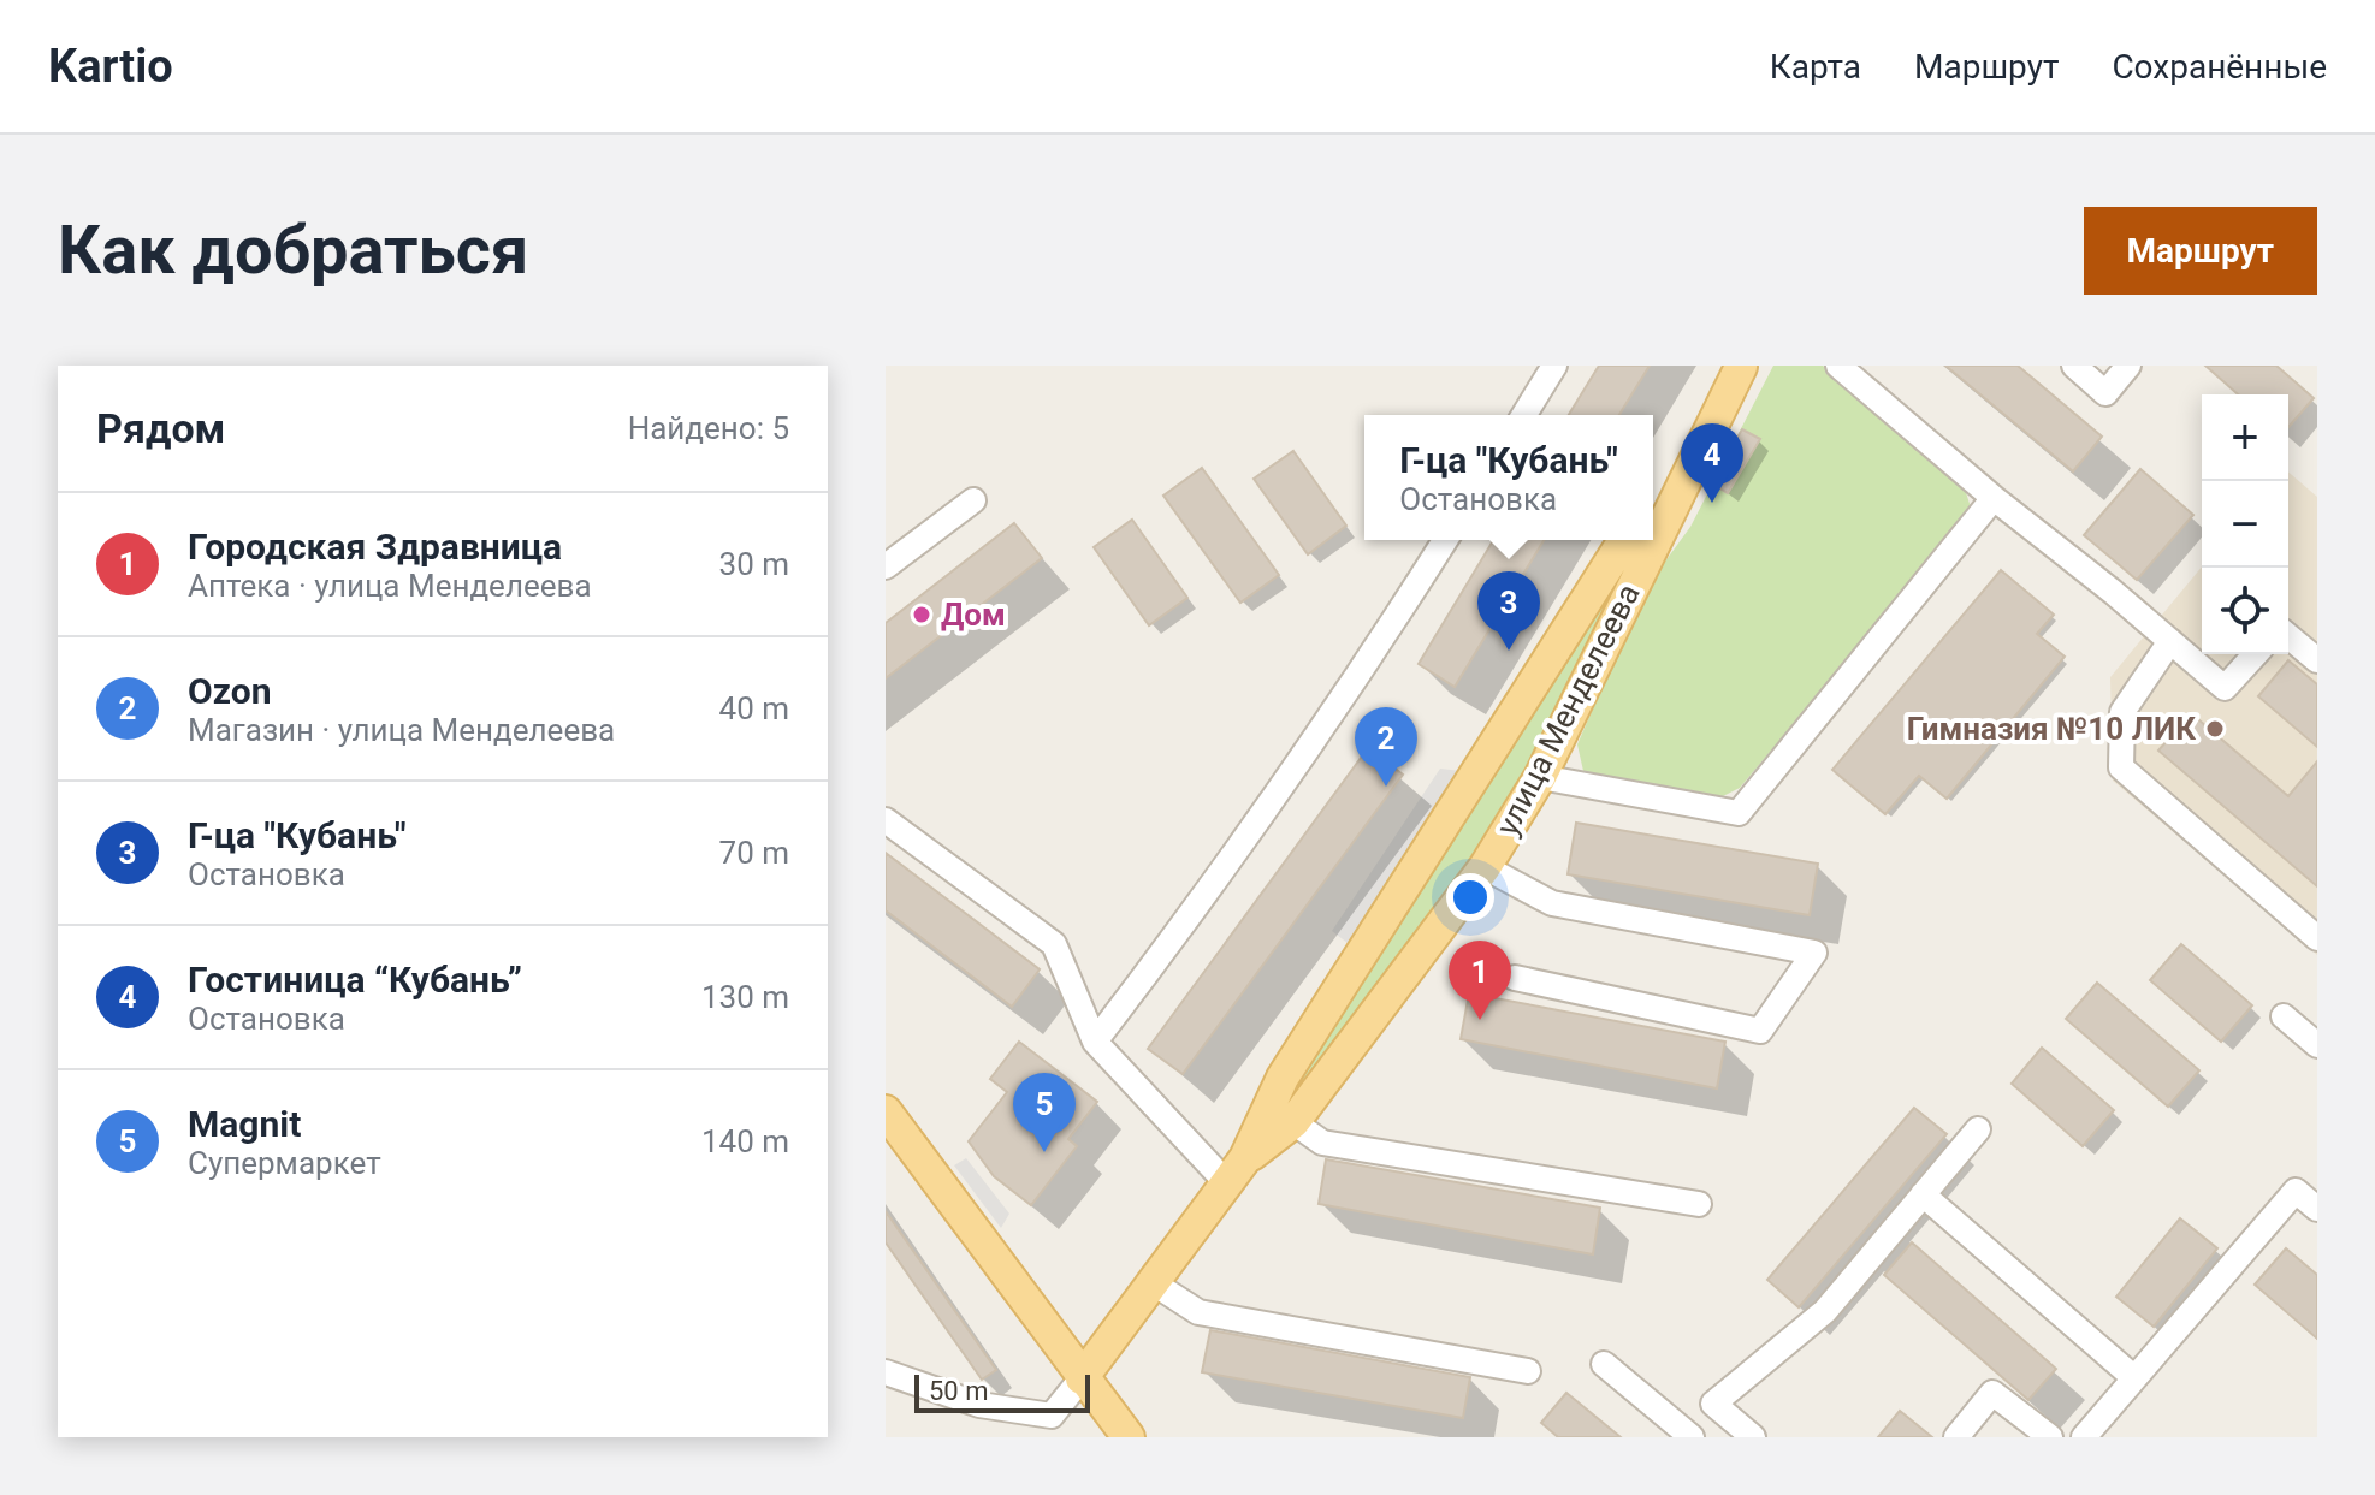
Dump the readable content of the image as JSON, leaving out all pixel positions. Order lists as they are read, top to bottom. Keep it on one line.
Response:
{"streets":{"main road":["улица Менделеева"]},"places":["Дом","Гимназия №10 ЛИК"],"scale_bar":"50 m","page":{"header":"Kartio","nav":["Карта","Маршрут","Сохранённые"],"buttons":"Маршрут","title":"Как добраться","heading":["Рядом","Найдено: 5"],"map_buttons":["+","−"],"popup":["Г-ца \"Кубань\"","Остановка"],"pins":["4","3","2","1","5"],"list":[{"mark":"1","name":"Городская Здравница","note":"Аптека · улица Менделеева","value":"30 m"},{"mark":"2","name":"Ozon","note":"Магазин · улица Менделеева","value":"40 m"},{"mark":"3","name":"Г-ца \"Кубань\"","note":"Остановка","value":"70 m"},{"mark":"4","name":"Гостиница “Кубань”","note":"Остановка","value":"130 m"},{"mark":"5","name":"Magnit","note":"Супермаркет","value":"140 m"}],"scale":"50 m"}}
